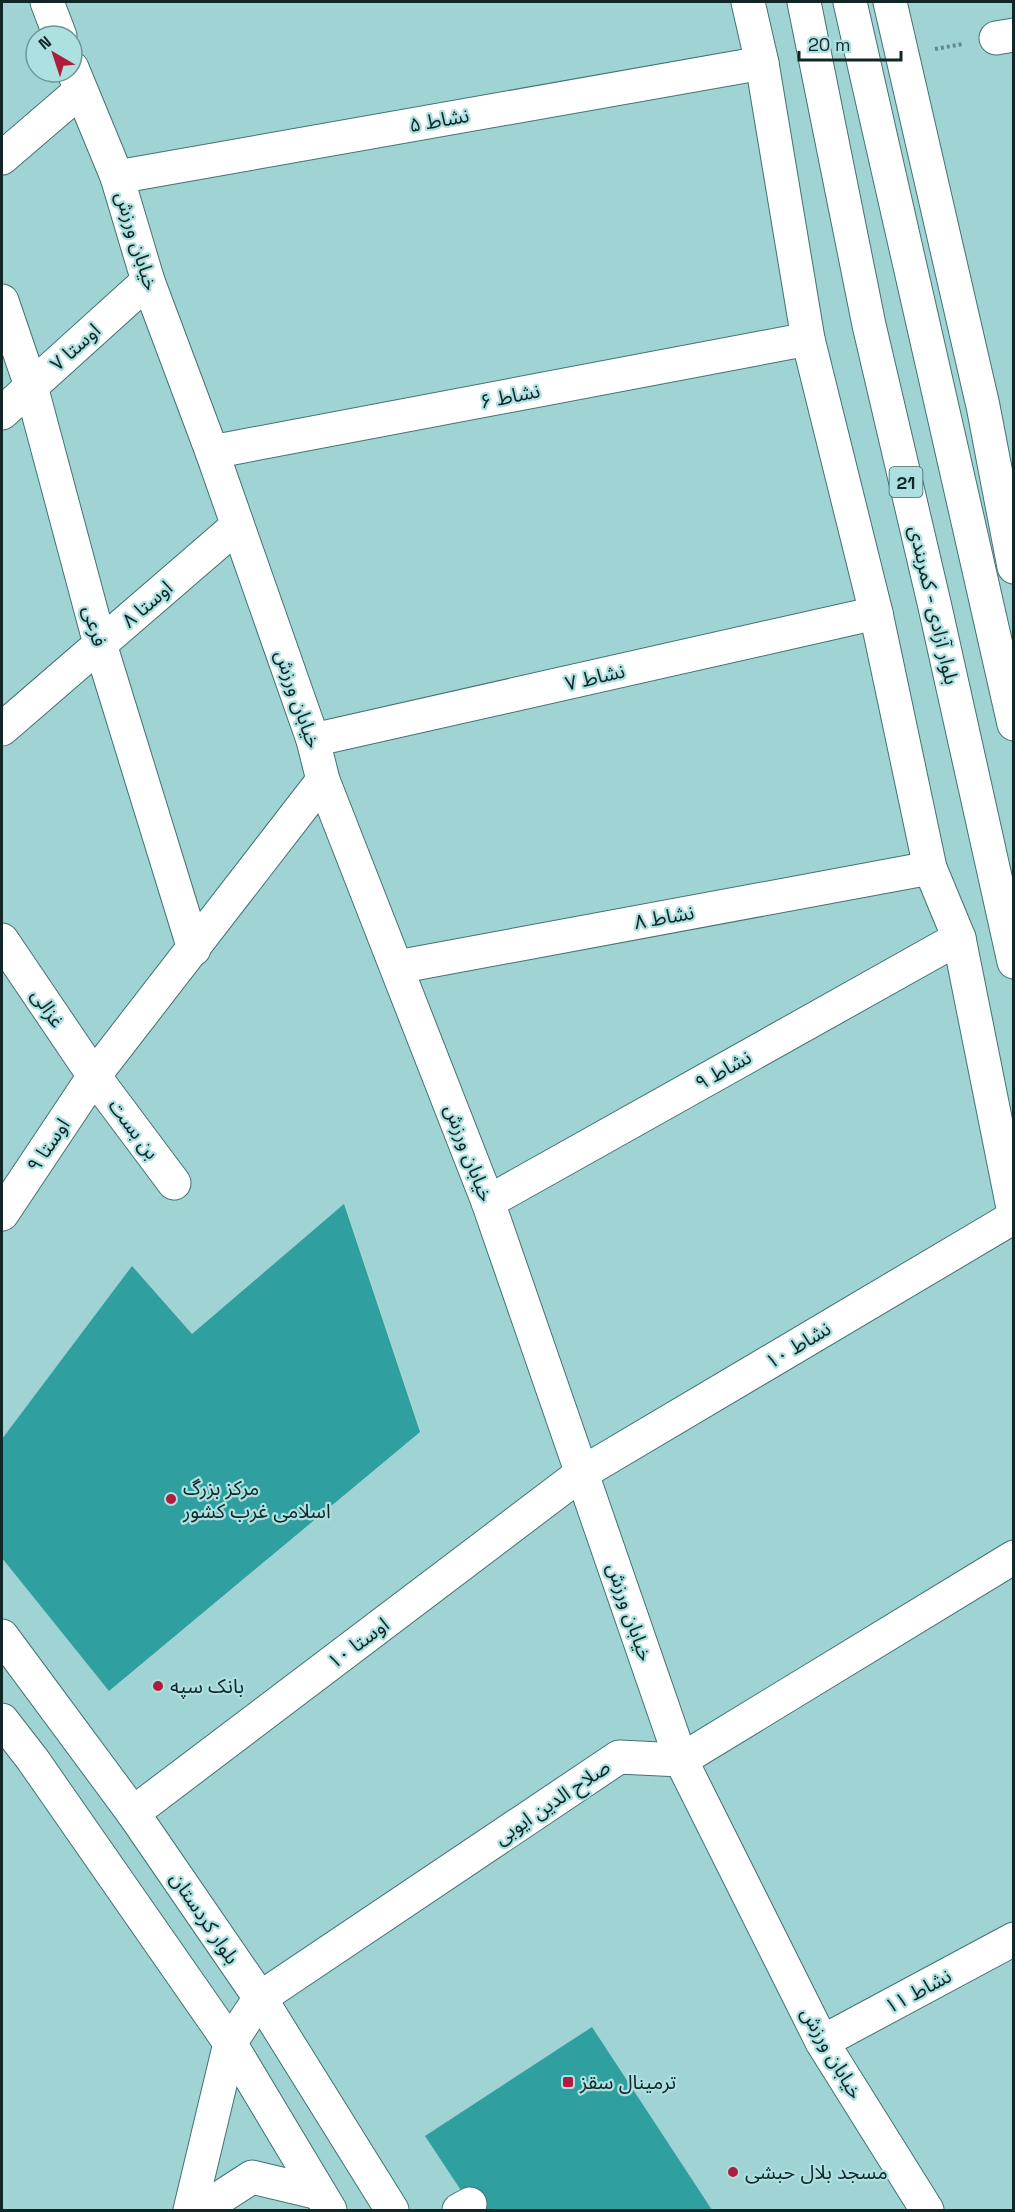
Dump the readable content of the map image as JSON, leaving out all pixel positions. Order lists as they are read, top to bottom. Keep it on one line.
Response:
{"streets":{"street":["نشاط ۵","خیابان ورزش","اوستا ۷","نشاط ۶","21","اوستا ۸","بلوار آزادی - کمربندی","فرعی","نشاط ۷","نشاط ۸","غزالی","نشاط ۹","بن بست","اوستا ۹","نشاط ۱۰","اوستا ۱۰","صلاح الدین ایوبی","بلوار کردستان","نشاط ۱۱"]},"crossings":[["نشاط ۵","خیابان ورزش"],["خیابان ورزش","اوستا ۷"],["خیابان ورزش","نشاط ۶"],["خیابان ورزش","اوستا ۸"],["خیابان ورزش","نشاط ۷"],["خیابان ورزش","نشاط ۸"],["خیابان ورزش","نشاط ۹"],["خیابان ورزش","اوستا ۹"],["خیابان ورزش","نشاط ۱۰"],["خیابان ورزش","اوستا ۱۰"],["خیابان ورزش","صلاح الدین ایوبی"],["خیابان ورزش","نشاط ۱۱"],["اوستا ۷","فرعی"],["اوستا ۸","فرعی"],["فرعی","اوستا ۹"],["غزالی","بن بست"],["غزالی","اوستا ۹"],["بن بست","اوستا ۹"],["نشاط ۱۰","اوستا ۱۰"],["اوستا ۱۰","بلوار کردستان"],["صلاح الدین ایوبی","بلوار کردستان"]],"places":{"other":["مرکز بزرگ اسلامی غرب کشور","بانک سپه","مسجد بلال حبشی"],"transit":["ترمینال سقز"]},"scale_bar":"20 m","north":"top left"}
